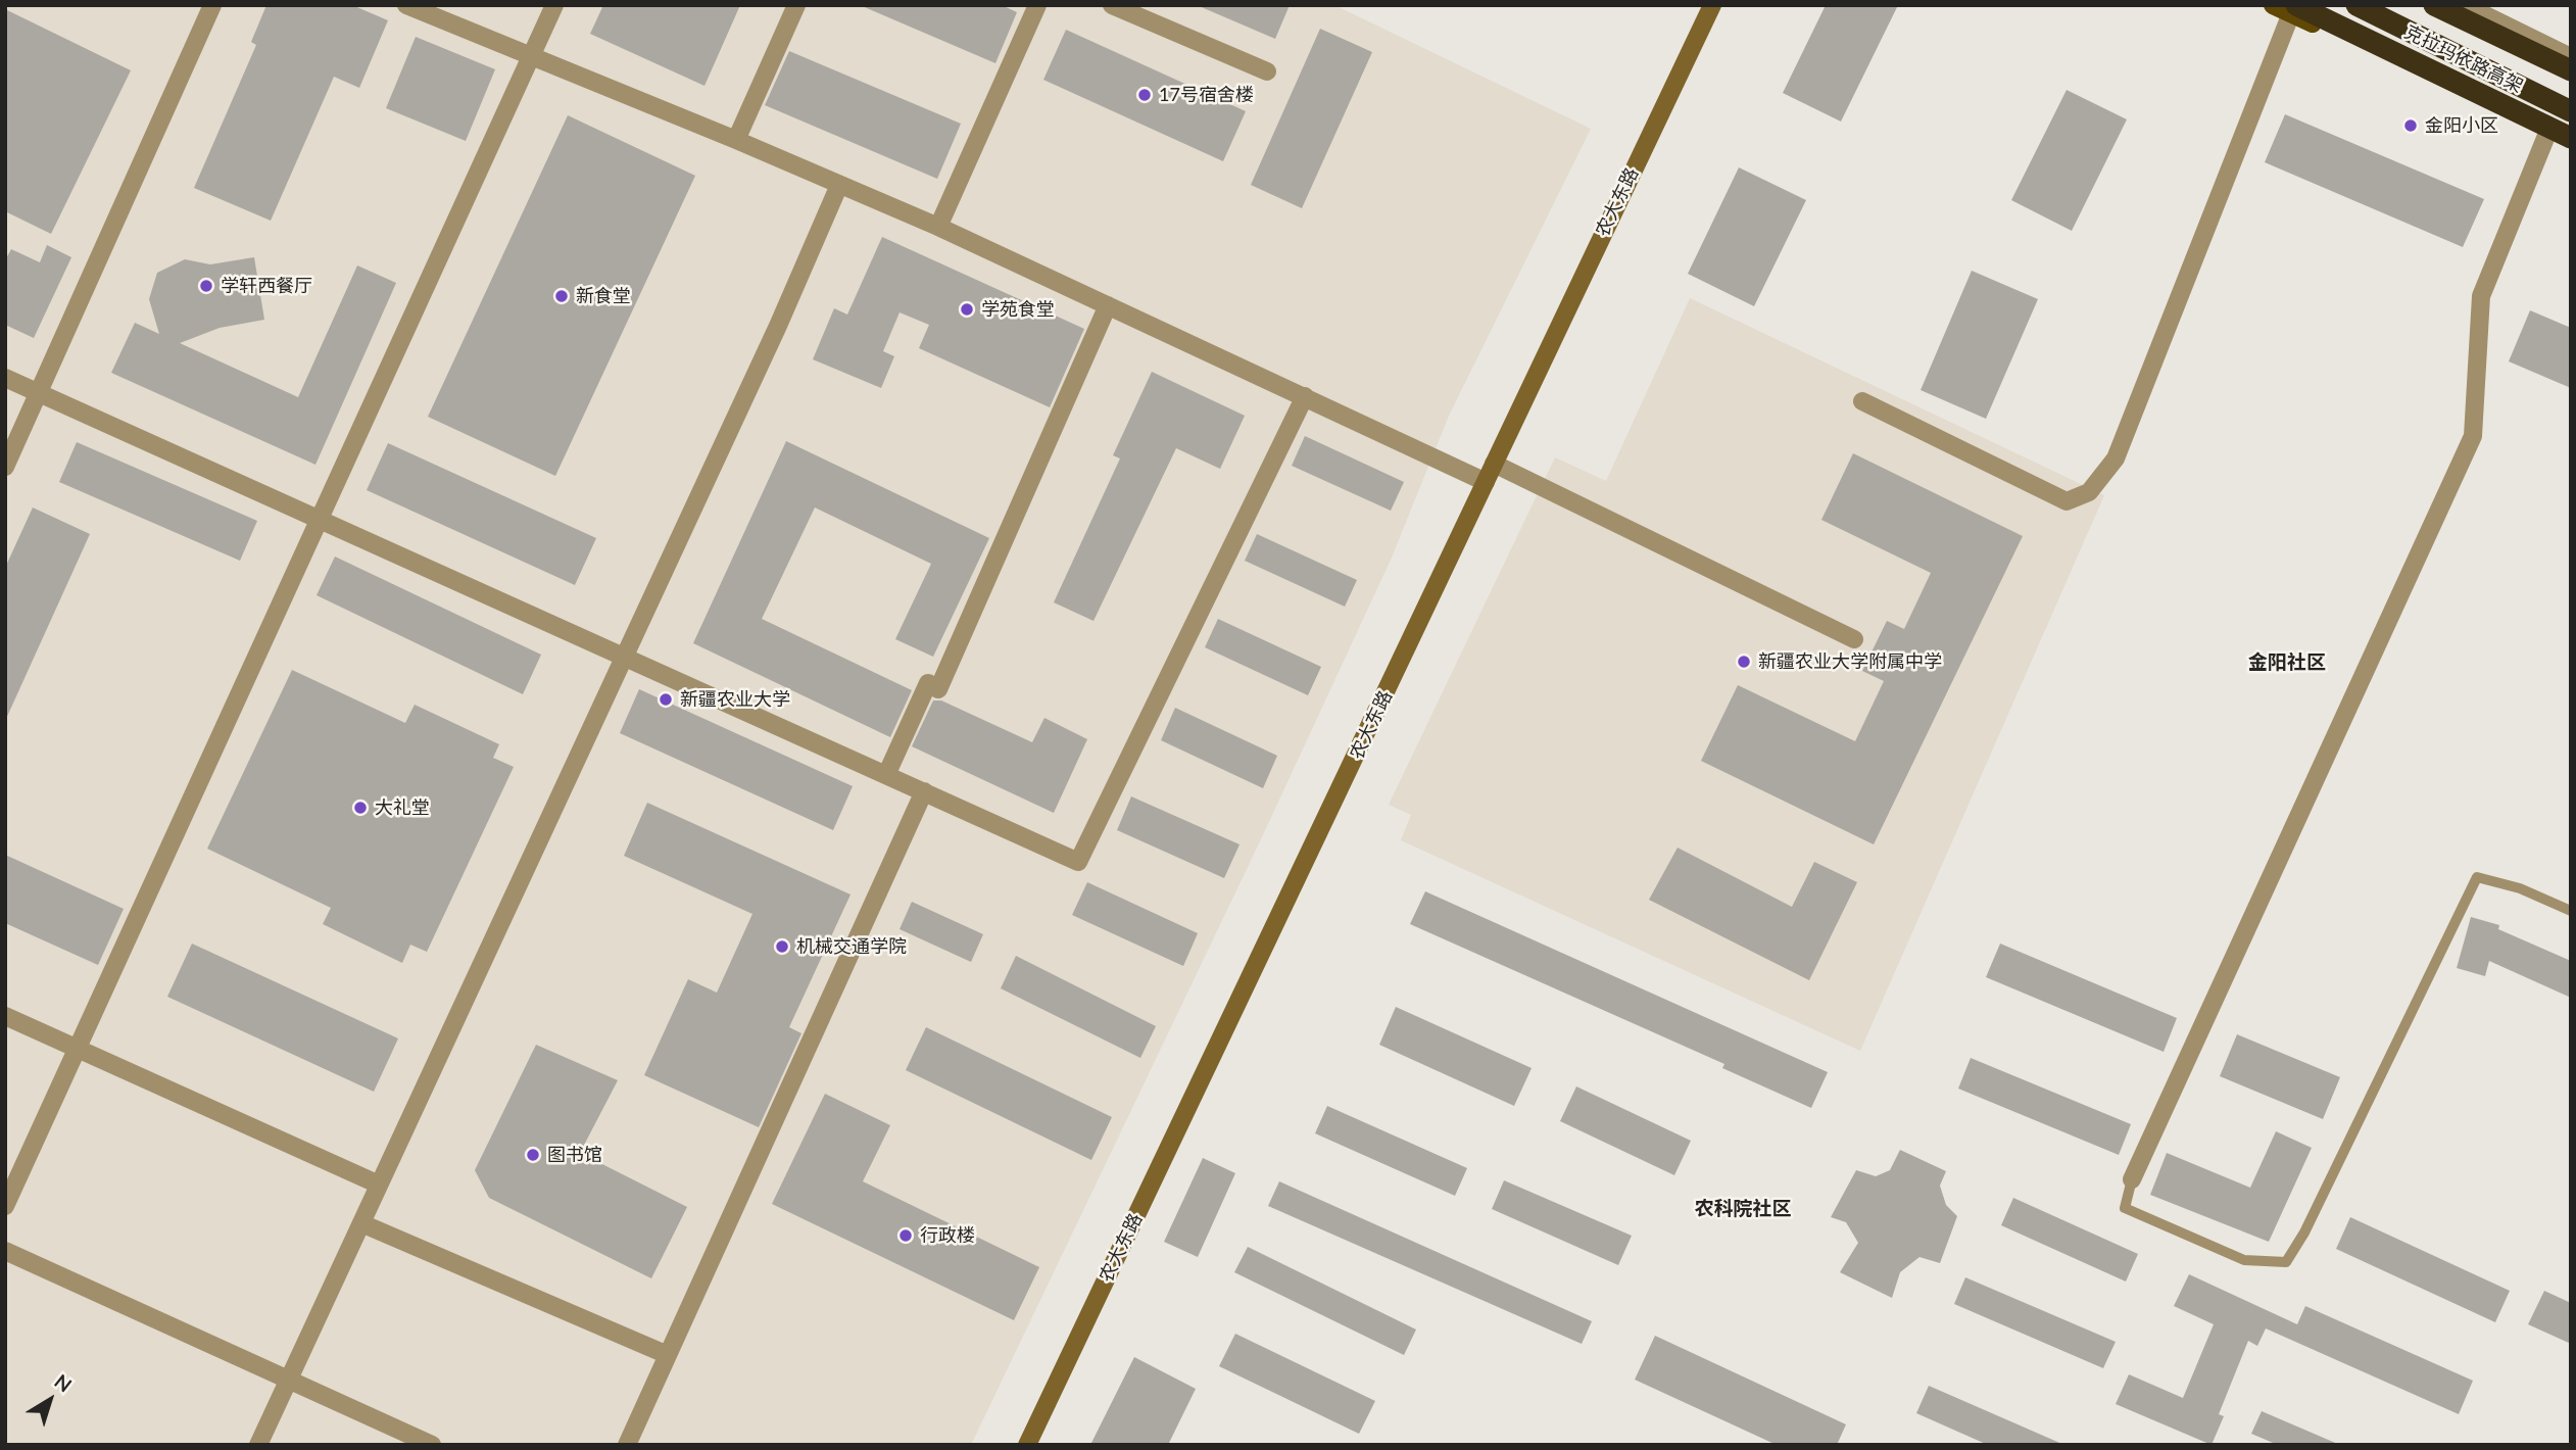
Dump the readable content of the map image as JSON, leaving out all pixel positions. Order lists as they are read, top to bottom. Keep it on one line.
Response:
{"streets":{"highway":["克拉玛依路高架"],"main road":["农大东路"]},"districts":["金阳社区","农科院社区"],"places":["17号宿舍楼","金阳小区","学轩西餐厅","新食堂","学苑食堂","新疆农业大学附属中学","新疆农业大学","大礼堂","机械交通学院","图书馆","行政楼"],"north":"top right"}
